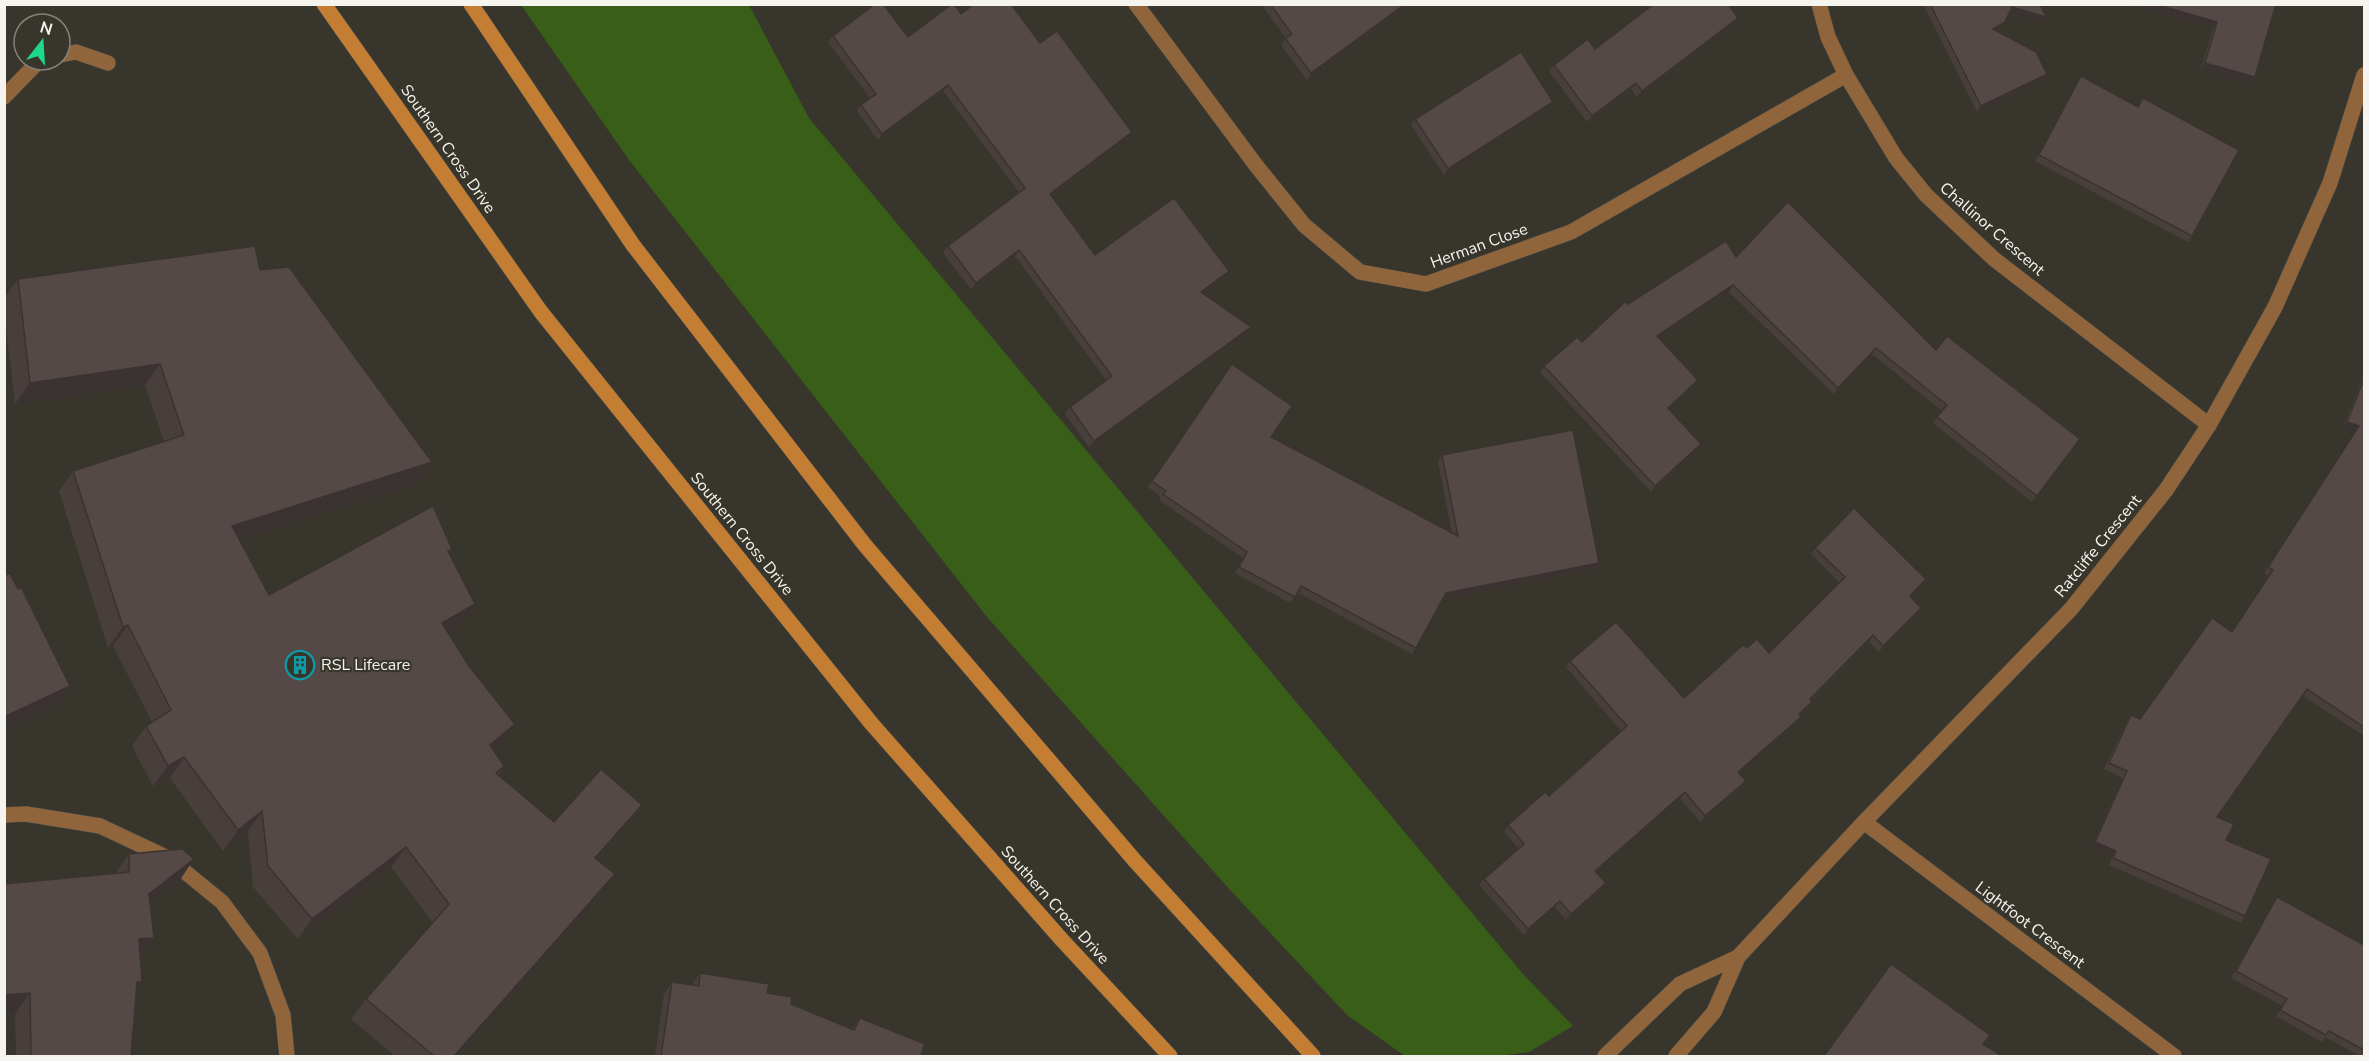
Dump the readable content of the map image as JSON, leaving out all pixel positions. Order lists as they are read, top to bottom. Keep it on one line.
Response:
{"streets":{"main road":["Southern Cross Drive"],"street":["Challinor Crescent","Herman Close","Ratcliffe Crescent","Lightfoot Crescent"]},"crossings":[["Challinor Crescent","Herman Close"],["Challinor Crescent","Ratcliffe Crescent"],["Ratcliffe Crescent","Lightfoot Crescent"]],"places":{"building":["RSL Lifecare"]},"north":"top"}
